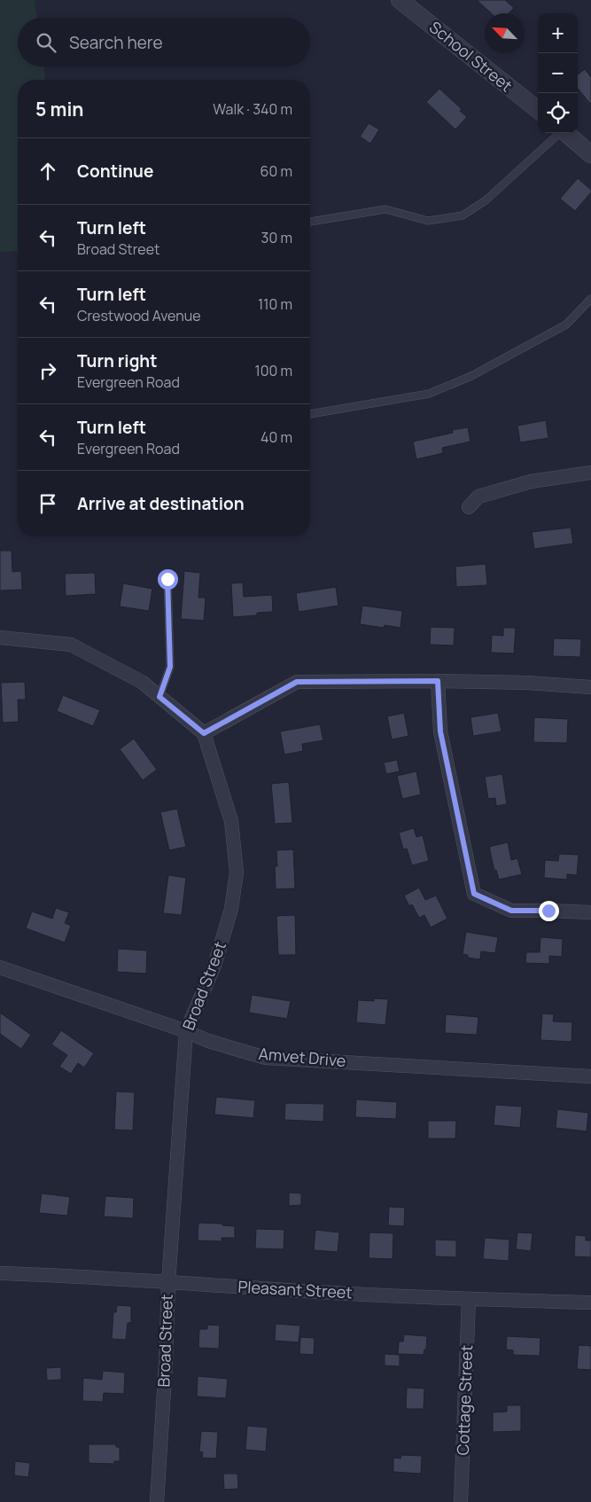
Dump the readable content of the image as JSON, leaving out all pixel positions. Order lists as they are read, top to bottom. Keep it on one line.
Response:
{"streets":{"street":["School Street","Broad Street","Amvet Drive","Pleasant Street","Cottage Street"]},"crossings":[["Broad Street","Amvet Drive"],["Broad Street","Pleasant Street"],["Pleasant Street","Cottage Street"]],"north":"top left","page":{"map_buttons":["+","−"],"search":"Search here","heading":["5 min","Walk · 340 m"],"list":[["Continue","60 m"],["Turn left","Broad Street","30 m"],["Turn left","Crestwood Avenue","110 m"],["Turn right","Evergreen Road","100 m"],["Turn left","Evergreen Road","40 m"],"Arrive at destination"]}}
